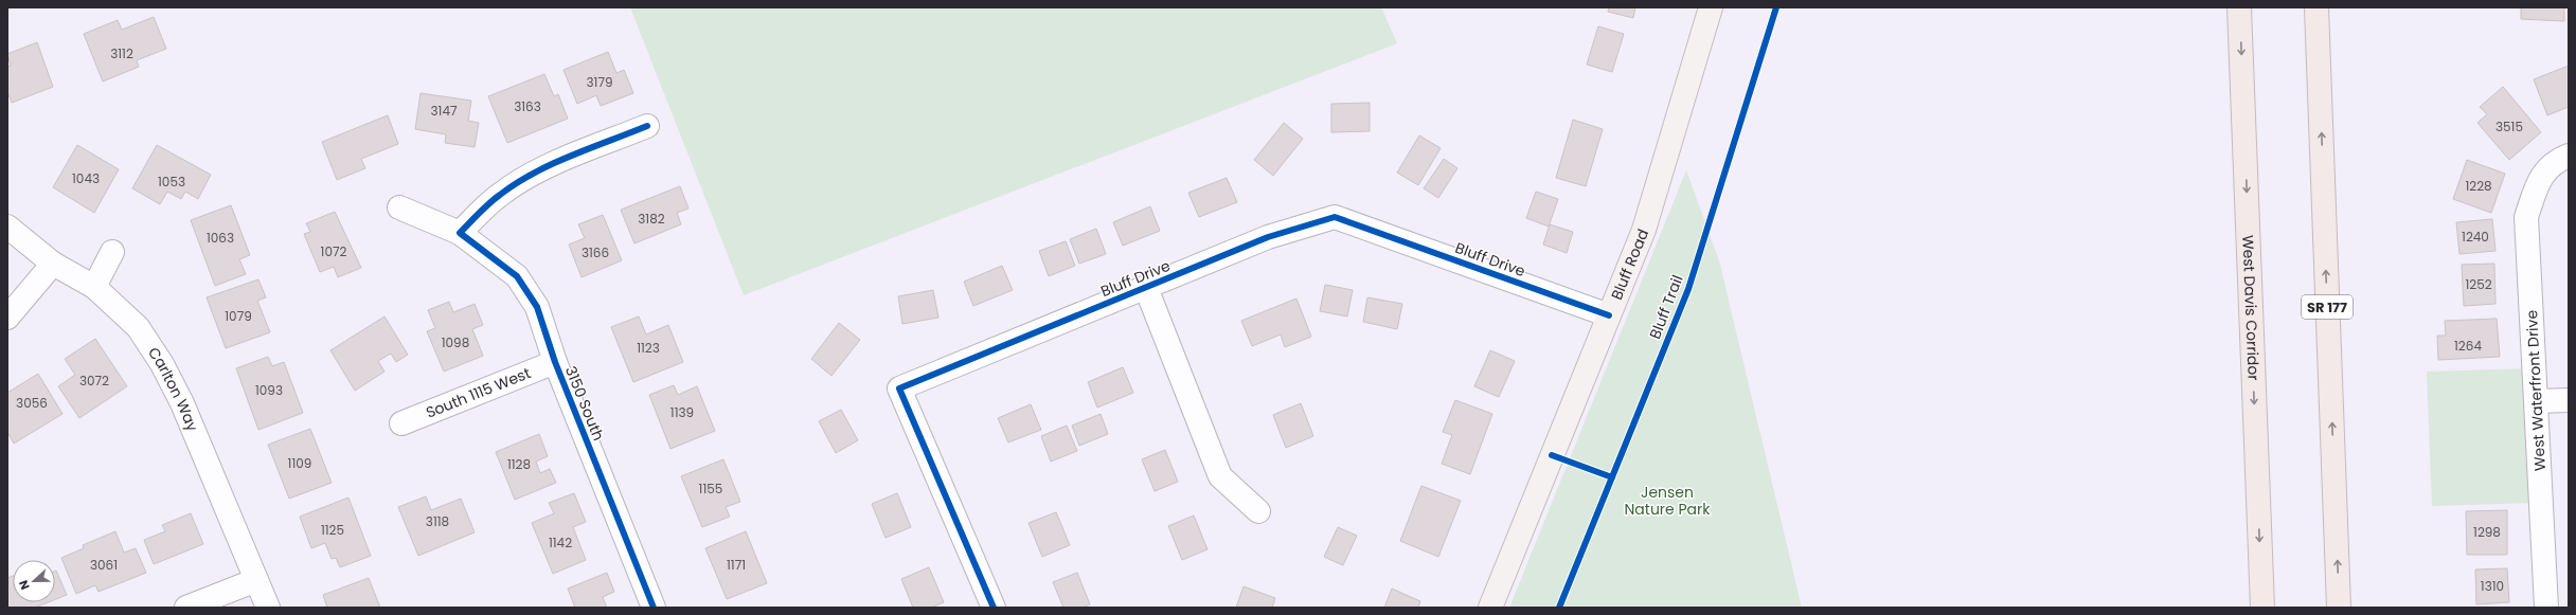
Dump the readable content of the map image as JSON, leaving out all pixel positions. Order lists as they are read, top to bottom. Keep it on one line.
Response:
{"streets":{"highway":["SR 177","West Davis Corridor"],"main road":["Bluff Road"],"street":["Bluff Drive","Carlton Way","West Waterfront Drive","South 1115 West","3150 South"],"cycle path":["Bluff Trail"]},"crossings":[["Bluff Drive","Bluff Road"],["South 1115 West","3150 South"]],"parks":["Jensen Nature Park"],"house_numbers":["3112","3179","3163","3147","3515","1043","1053","1228","3182","1240","1063","1072","3166","1252","1079","1098","1264","1123","3072","1093","3056","1139","1109","1128","1155","3118","1125","1298","1142","3061","1171","1310"],"north":"left"}
